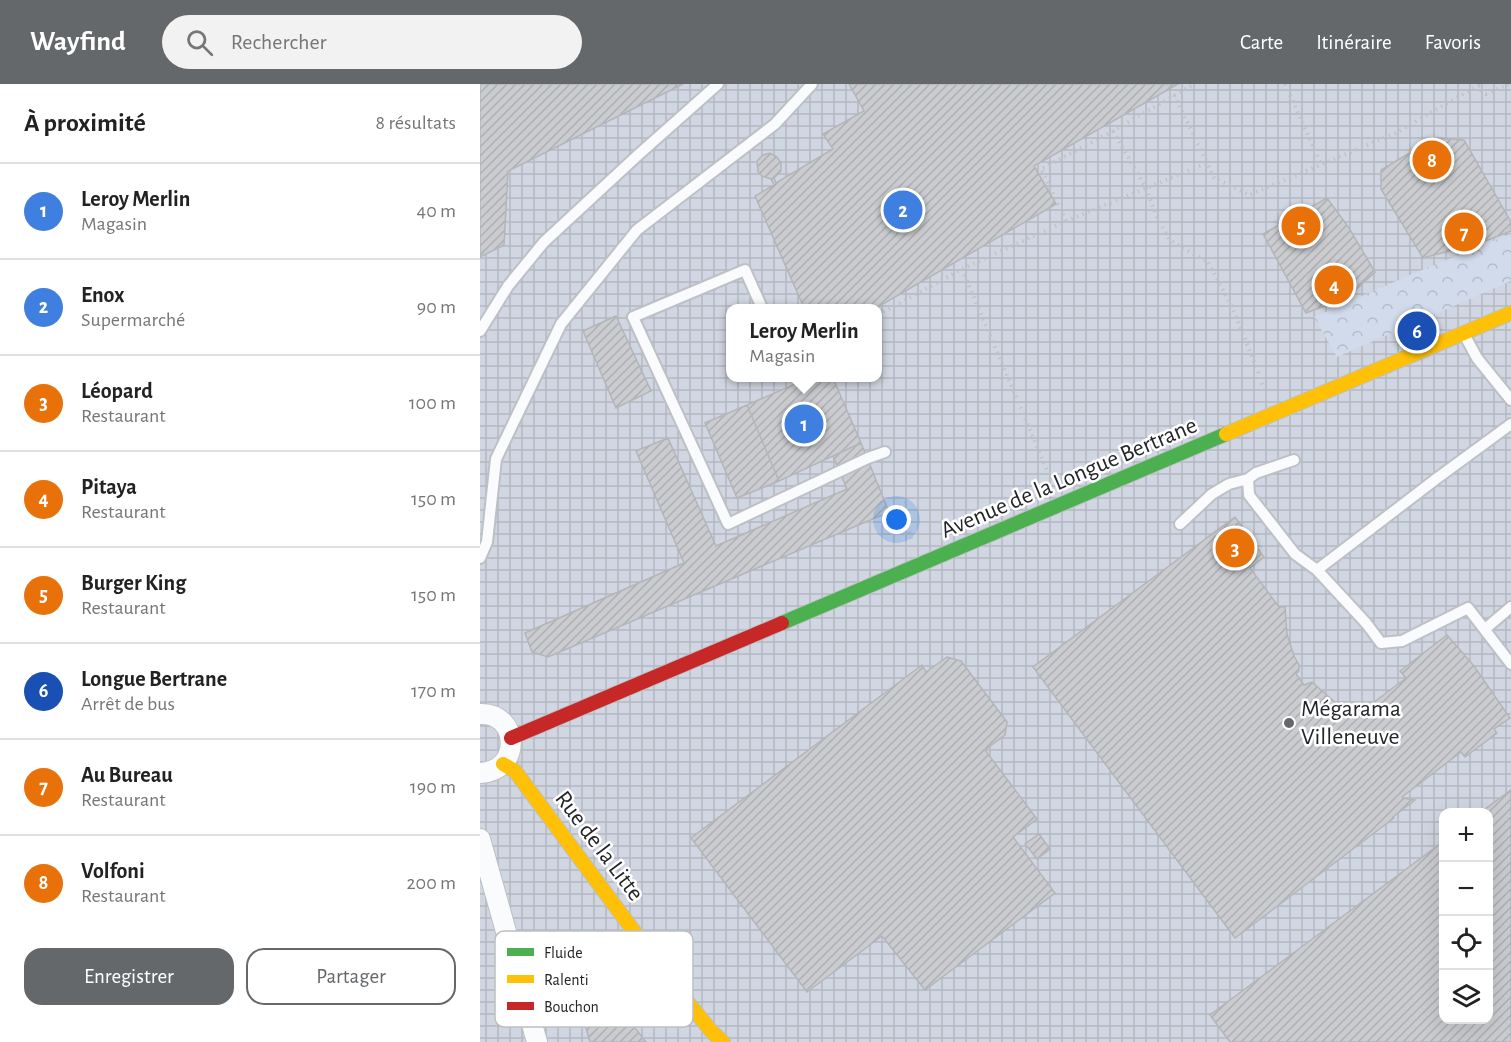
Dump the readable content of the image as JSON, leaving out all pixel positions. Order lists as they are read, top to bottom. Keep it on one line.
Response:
{"streets":{"street":["Avenue de la Longue Bertrane","Rue de la Litte"]},"places":["Mégarama Villeneuve"],"legend":["Fluide","Ralenti","Bouchon"],"page":{"header":"Wayfind","search":"Rechercher","nav":["Carte","Itinéraire","Favoris"],"heading":["À proximité","8 résultats"],"pins":["8","2","5","7","4","6","1","3"],"list":[{"mark":"1","name":"Leroy Merlin","note":"Magasin","value":"40 m"},{"mark":"2","name":"Enox","note":"Supermarché","value":"90 m"},{"mark":"3","name":"Léopard","note":"Restaurant","value":"100 m"},{"mark":"4","name":"Pitaya","note":"Restaurant","value":"150 m"},{"mark":"5","name":"Burger King","note":"Restaurant","value":"150 m"},{"mark":"6","name":"Longue Bertrane","note":"Arrêt de bus","value":"170 m"},{"mark":"7","name":"Au Bureau","note":"Restaurant","value":"190 m"},{"mark":"8","name":"Volfoni","note":"Restaurant","value":"200 m"}],"popup":["Leroy Merlin","Magasin"],"map_buttons":["+","−"],"buttons":["Enregistrer","Partager"]}}
